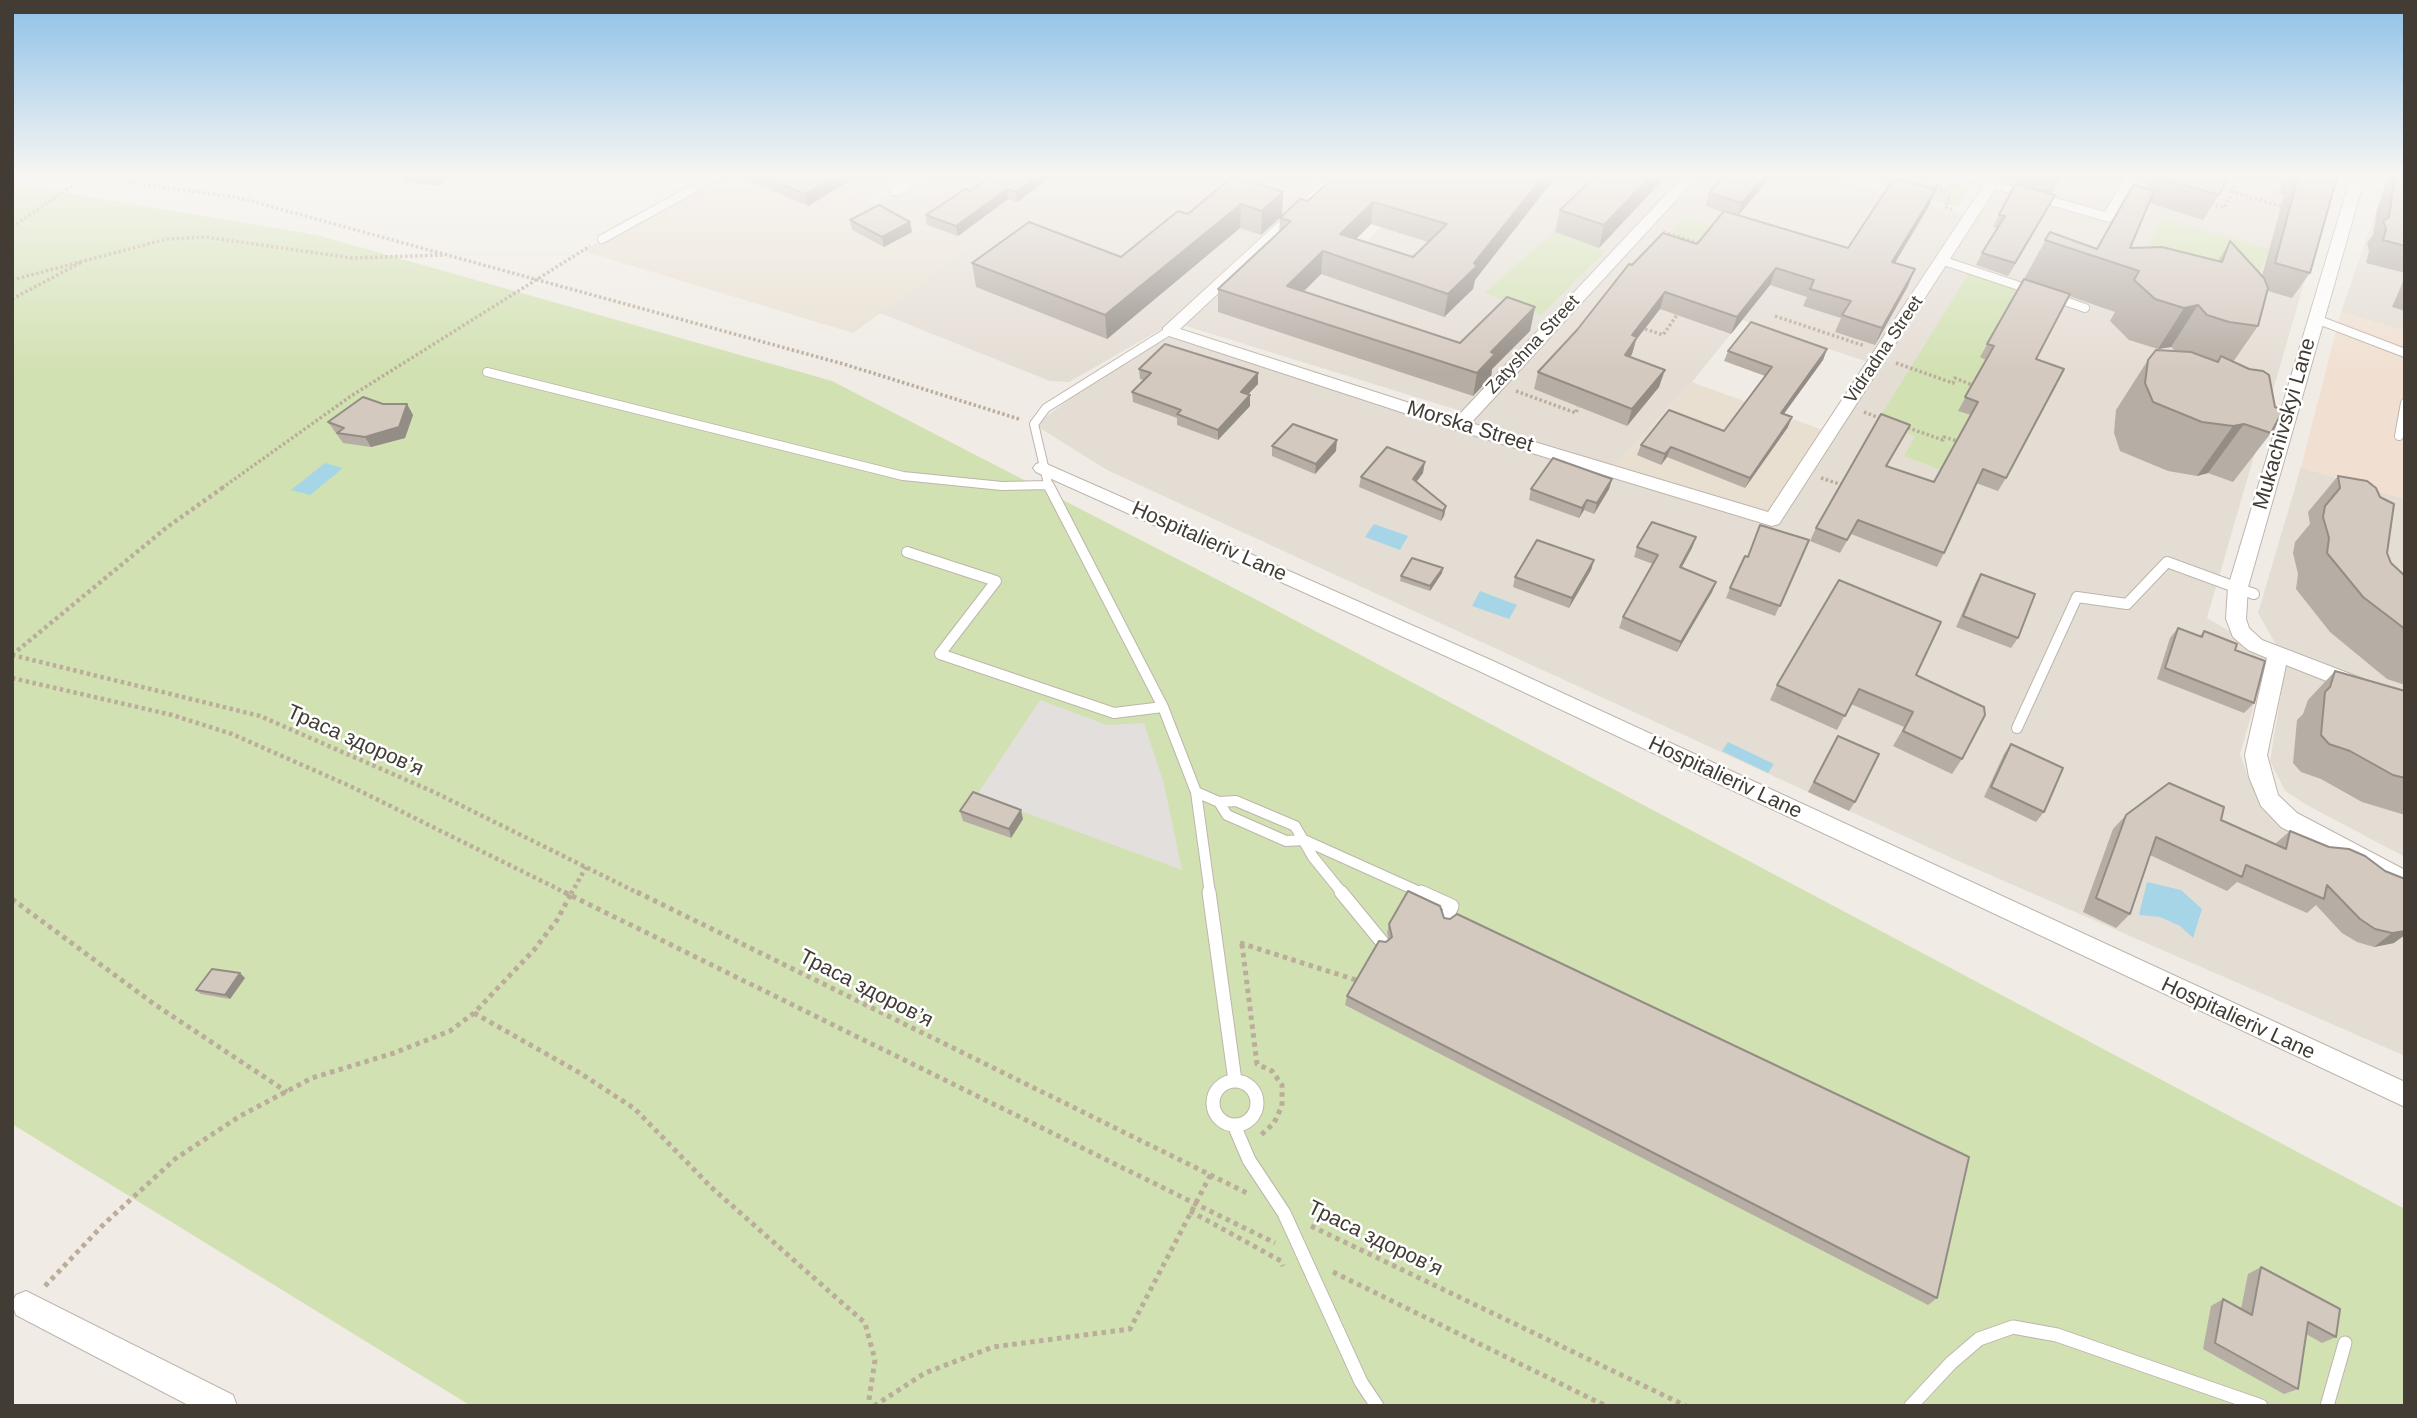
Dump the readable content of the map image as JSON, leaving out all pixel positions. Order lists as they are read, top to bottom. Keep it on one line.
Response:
{"streets":{"street":["Zatyshna Street","Vidradna Street","Mukachivskyi Lane","Morska Street","Hospitalieriv Lane"],"path":["Траса здоров’я"]},"crossings":[["Zatyshna Street","Morska Street"],["Vidradna Street","Morska Street"]]}
